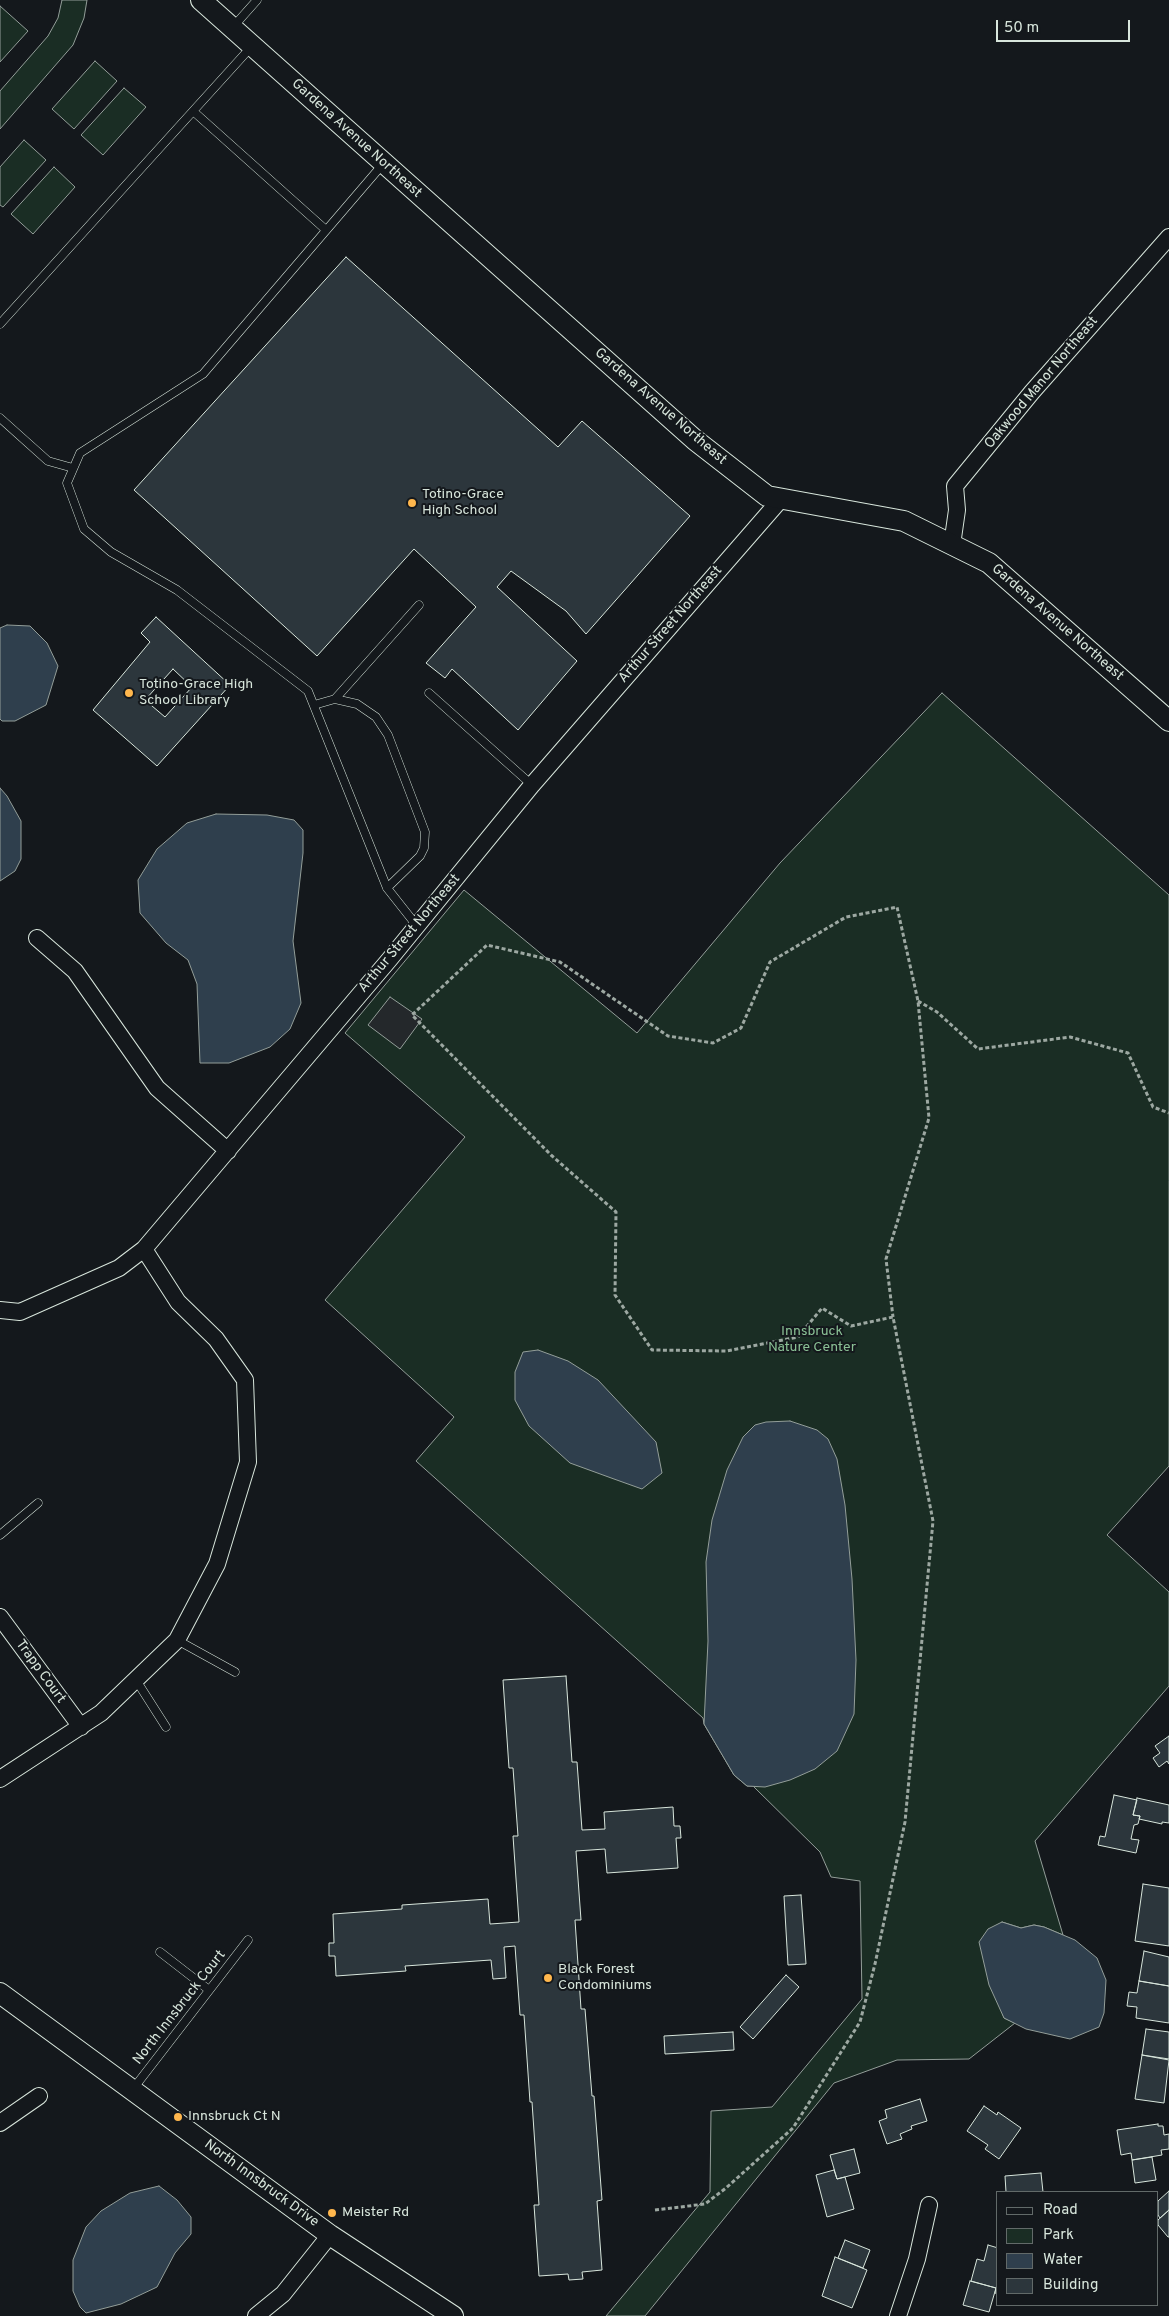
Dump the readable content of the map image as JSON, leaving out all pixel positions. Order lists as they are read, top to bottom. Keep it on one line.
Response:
{"streets":{"street":["Gardena Avenue Northeast","Oakwood Manor Northeast","Arthur Street Northeast","Trapp Court","North Innsbruck Drive"],"lane":["North Innsbruck Court"]},"crossings":[["Gardena Avenue Northeast","Oakwood Manor Northeast"],["Gardena Avenue Northeast","Arthur Street Northeast"],["North Innsbruck Court","North Innsbruck Drive"]],"parks":["Innsbruck Nature Center"],"places":["Totino-Grace High School","Totino-Grace High School Library","Black Forest Condominiums","Innsbruck Ct N","Meister Rd"],"legend":["Road","Park","Water","Building"],"scale_bar":"50 m"}
